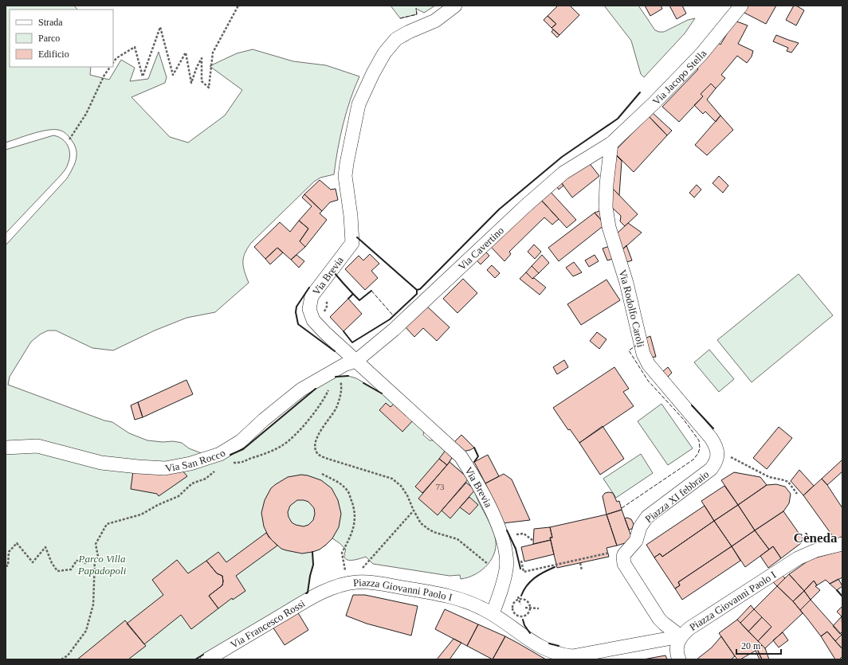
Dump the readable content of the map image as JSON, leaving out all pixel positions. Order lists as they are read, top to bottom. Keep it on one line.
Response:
{"streets":{"street":["Via Jacopo Stella","Via Cavertino","Via Brevia","Via Rodolfo Caroli","Via San Rocco","Piazza XI febbraio","Piazza Giovanni Paolo I","Via Francesco Rossi"]},"crossings":[["Via Jacopo Stella","Via Cavertino"],["Via Jacopo Stella","Via Rodolfo Caroli"],["Via Cavertino","Via Brevia"],["Via Cavertino","Via Rodolfo Caroli"],["Via Cavertino","Via San Rocco"],["Via Brevia","Via San Rocco"],["Via Brevia","Piazza Giovanni Paolo I"],["Via Rodolfo Caroli","Piazza XI febbraio"],["Piazza XI febbraio","Piazza Giovanni Paolo I"],["Piazza Giovanni Paolo I","Via Francesco Rossi"]],"districts":["Cèneda"],"parks":["Parco Villa Papadopoli"],"house_numbers":["73"],"legend":["Strada","Parco","Edificio"],"scale_bar":"20 m"}
